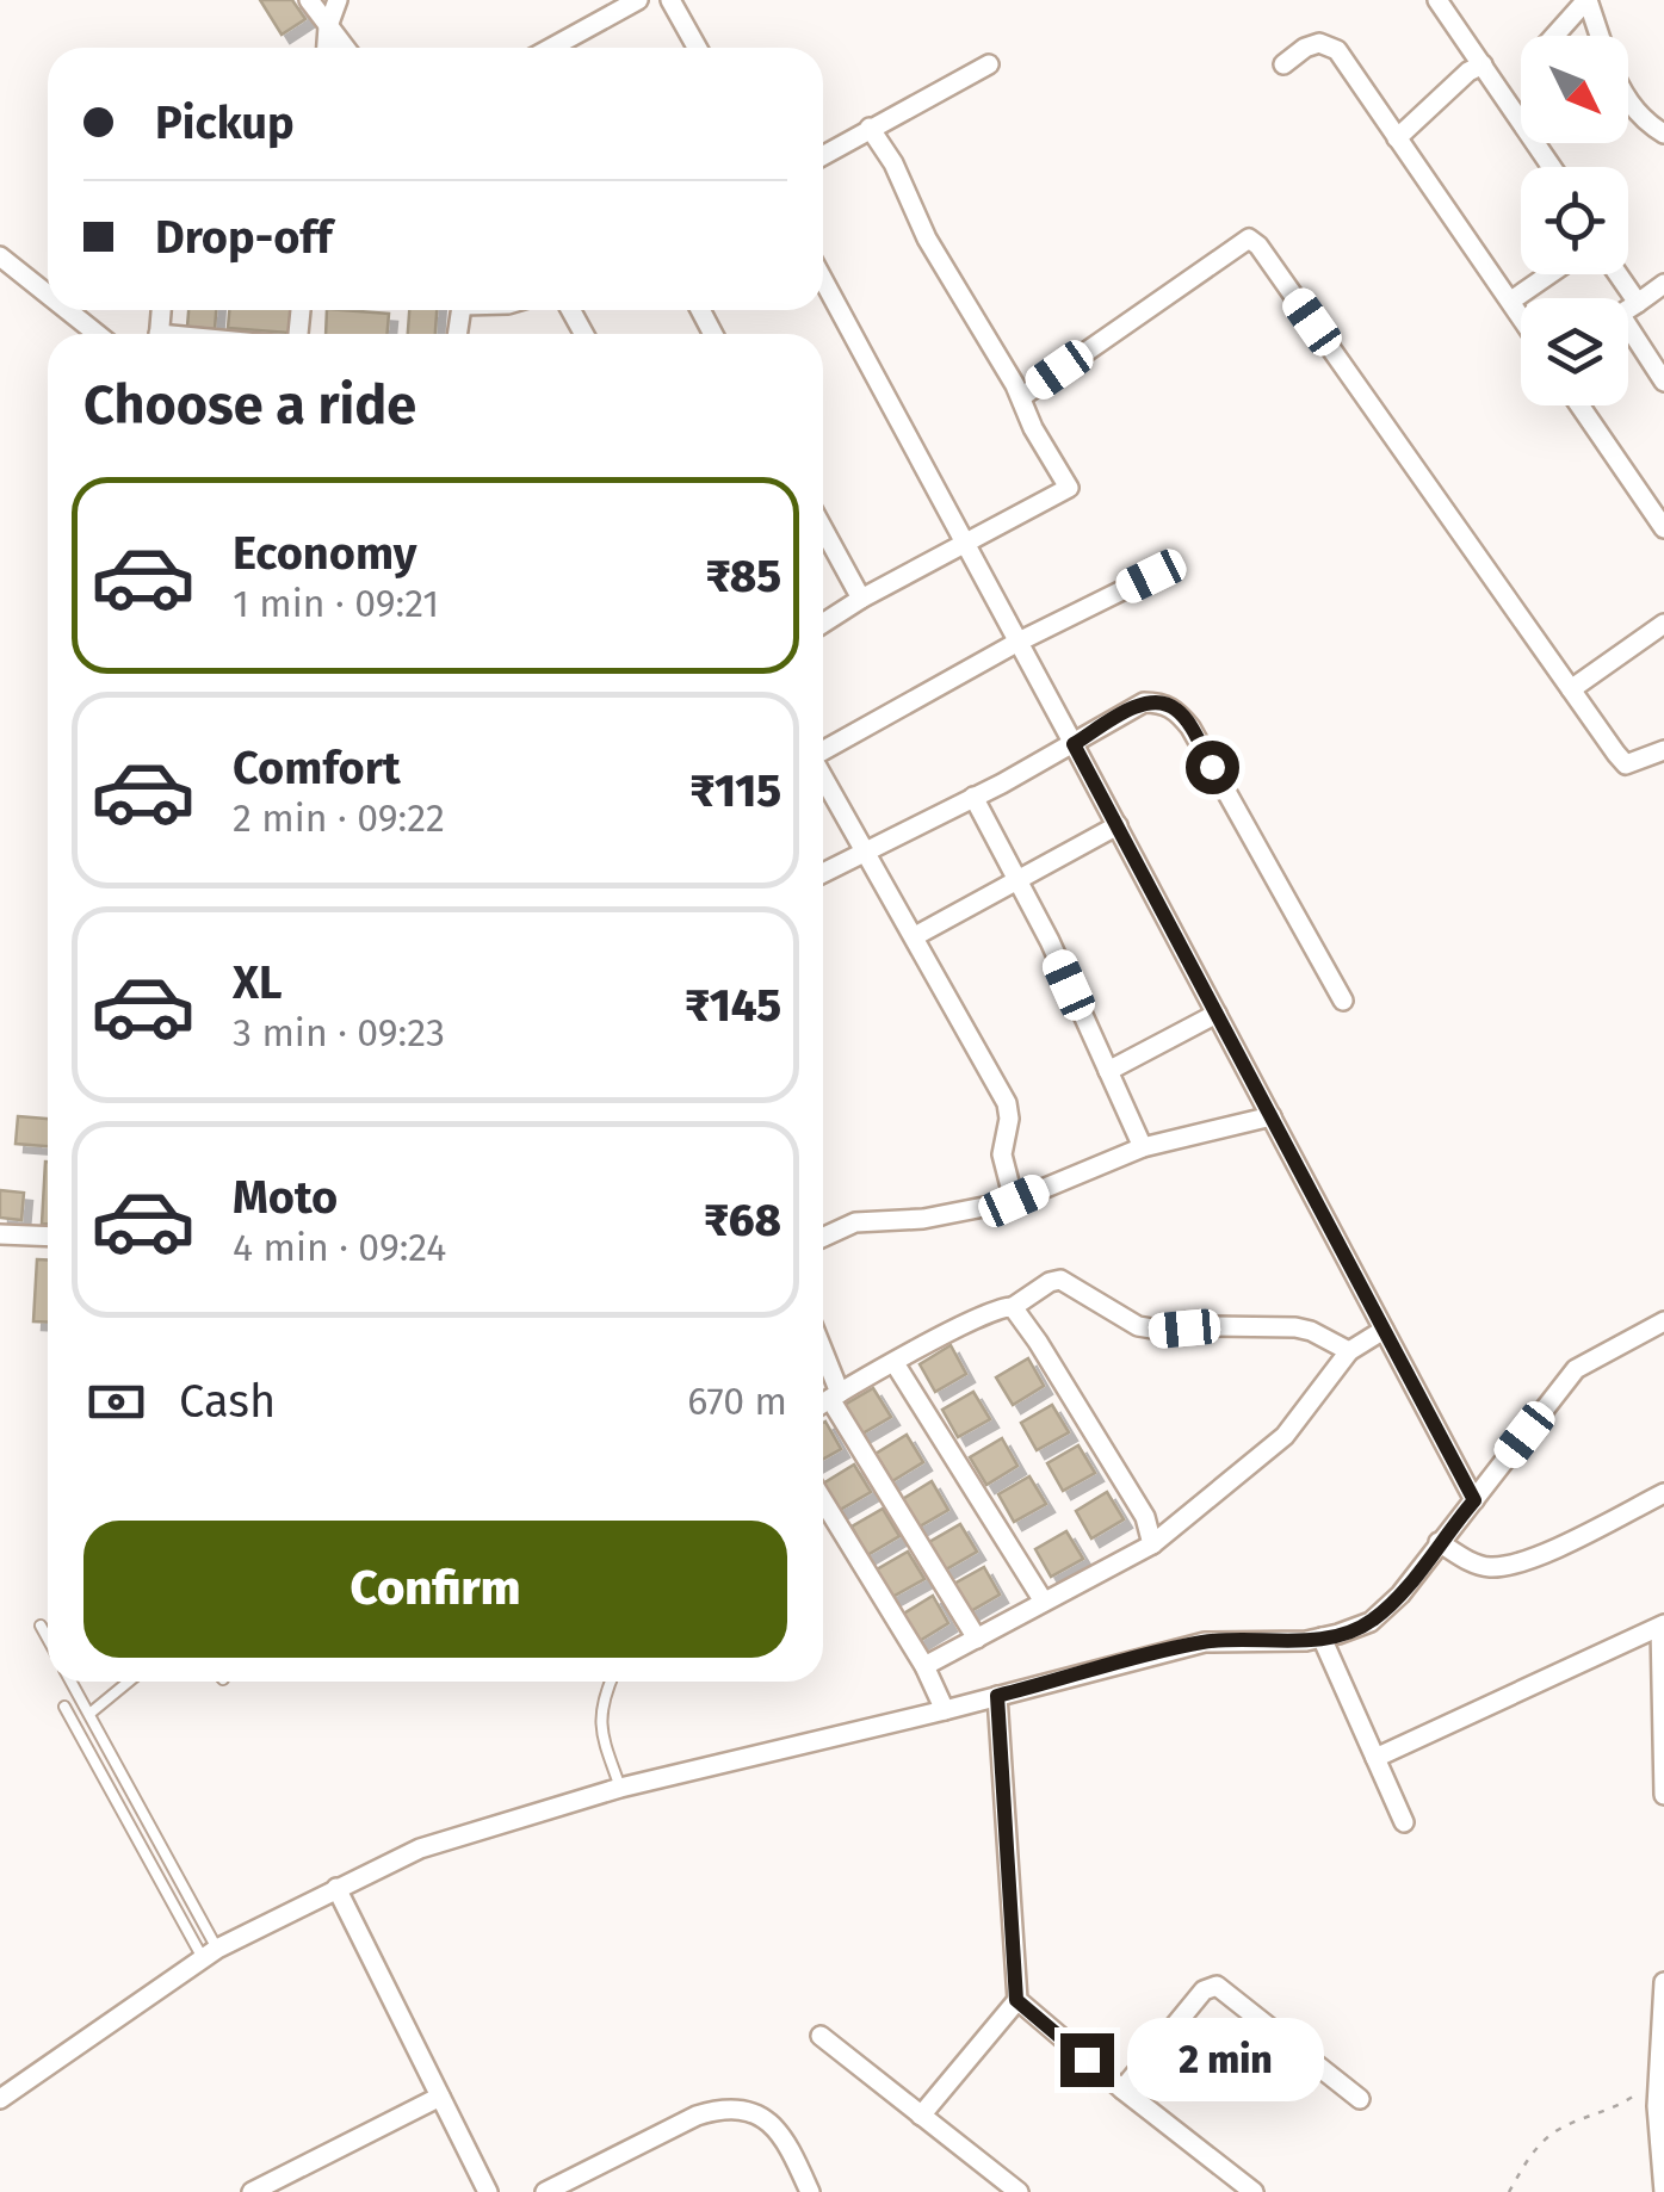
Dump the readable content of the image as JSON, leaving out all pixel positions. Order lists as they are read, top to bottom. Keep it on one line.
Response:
{"north":"bottom right","page":{"banner":["Pickup","Drop-off"],"heading":"Choose a ride","list":[{"name":"Economy","note":"1 min · 09:21","value":"₹85"},{"name":"Comfort","note":"2 min · 09:22","value":"₹115"},{"name":"XL","note":"3 min · 09:23","value":"₹145"},{"name":"Moto","note":"4 min · 09:24","value":"₹68"}],"pay":["Cash","670 m"],"buttons":"Confirm","bubble":"2 min"}}
